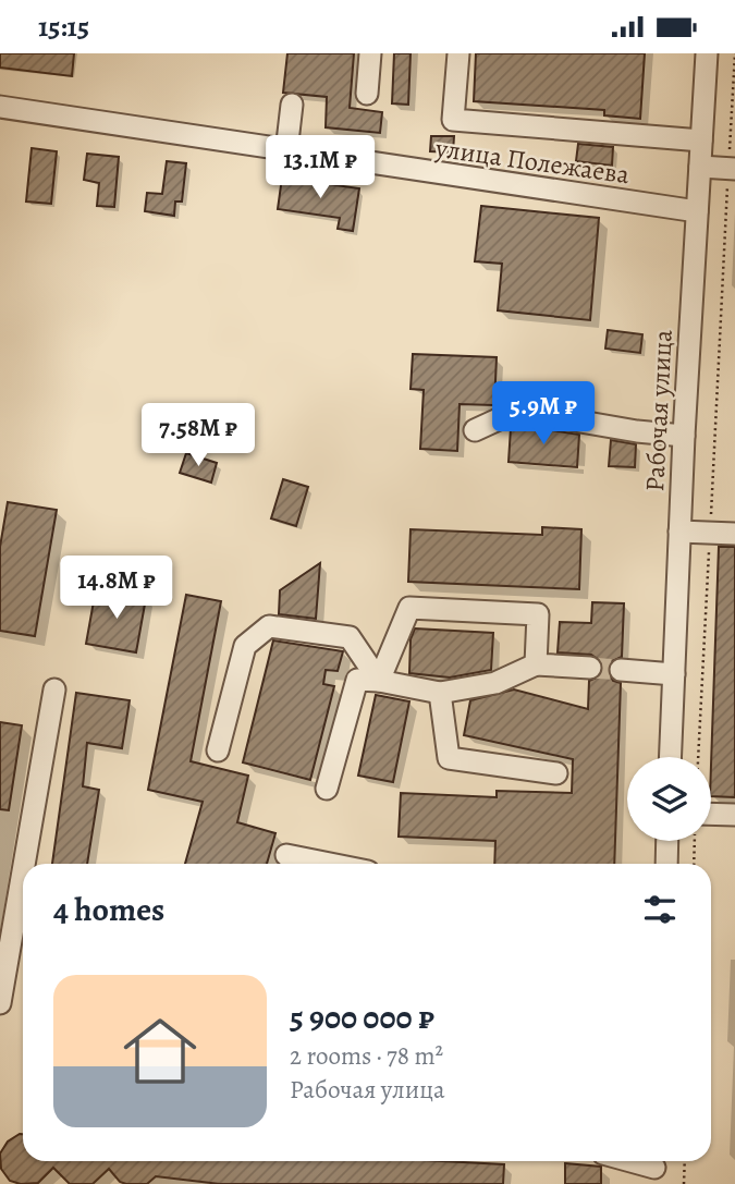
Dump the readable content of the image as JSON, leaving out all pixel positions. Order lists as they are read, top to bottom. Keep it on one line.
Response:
{"streets":{"street":["улица Полежаева","Рабочая улица"]},"crossings":[["улица Полежаева","Рабочая улица"]],"page":{"status":"15:15","price":["13.1M ₽","5.9M ₽","7.58M ₽","14.8M ₽"],"heading":"4 homes","list":[{"name":"5 900 000 ₽","note":"2 rooms · 78 m² · Рабочая улица"}]}}
